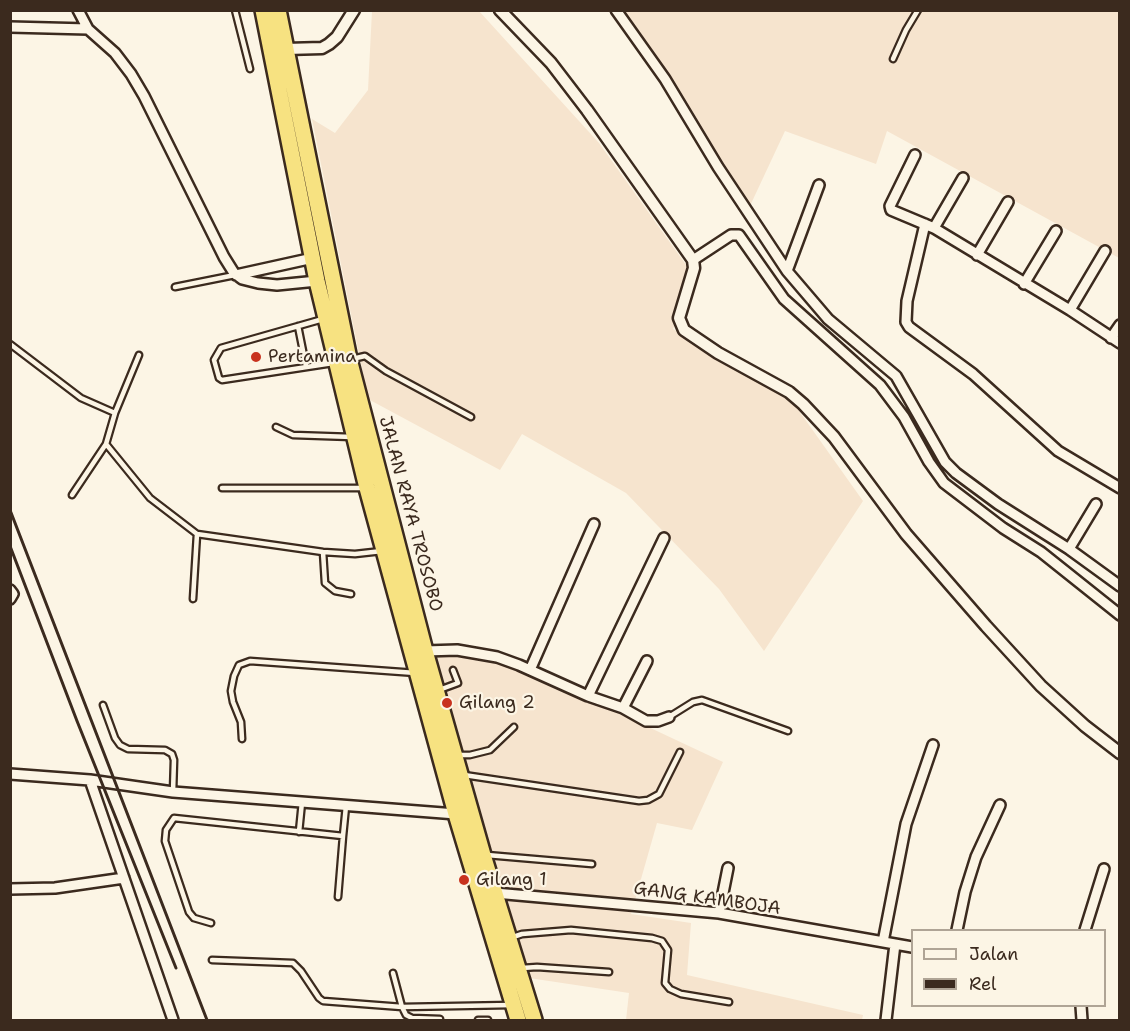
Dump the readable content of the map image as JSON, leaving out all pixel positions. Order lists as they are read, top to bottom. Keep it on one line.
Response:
{"streets":{"highway":["JALAN RAYA TROSOBO"],"street":["GANG KAMBOJA"]},"crossings":[["JALAN RAYA TROSOBO","GANG KAMBOJA"]],"places":["Pertamina","Gilang 2","Gilang 1"],"legend":["Jalan","Rel"]}
